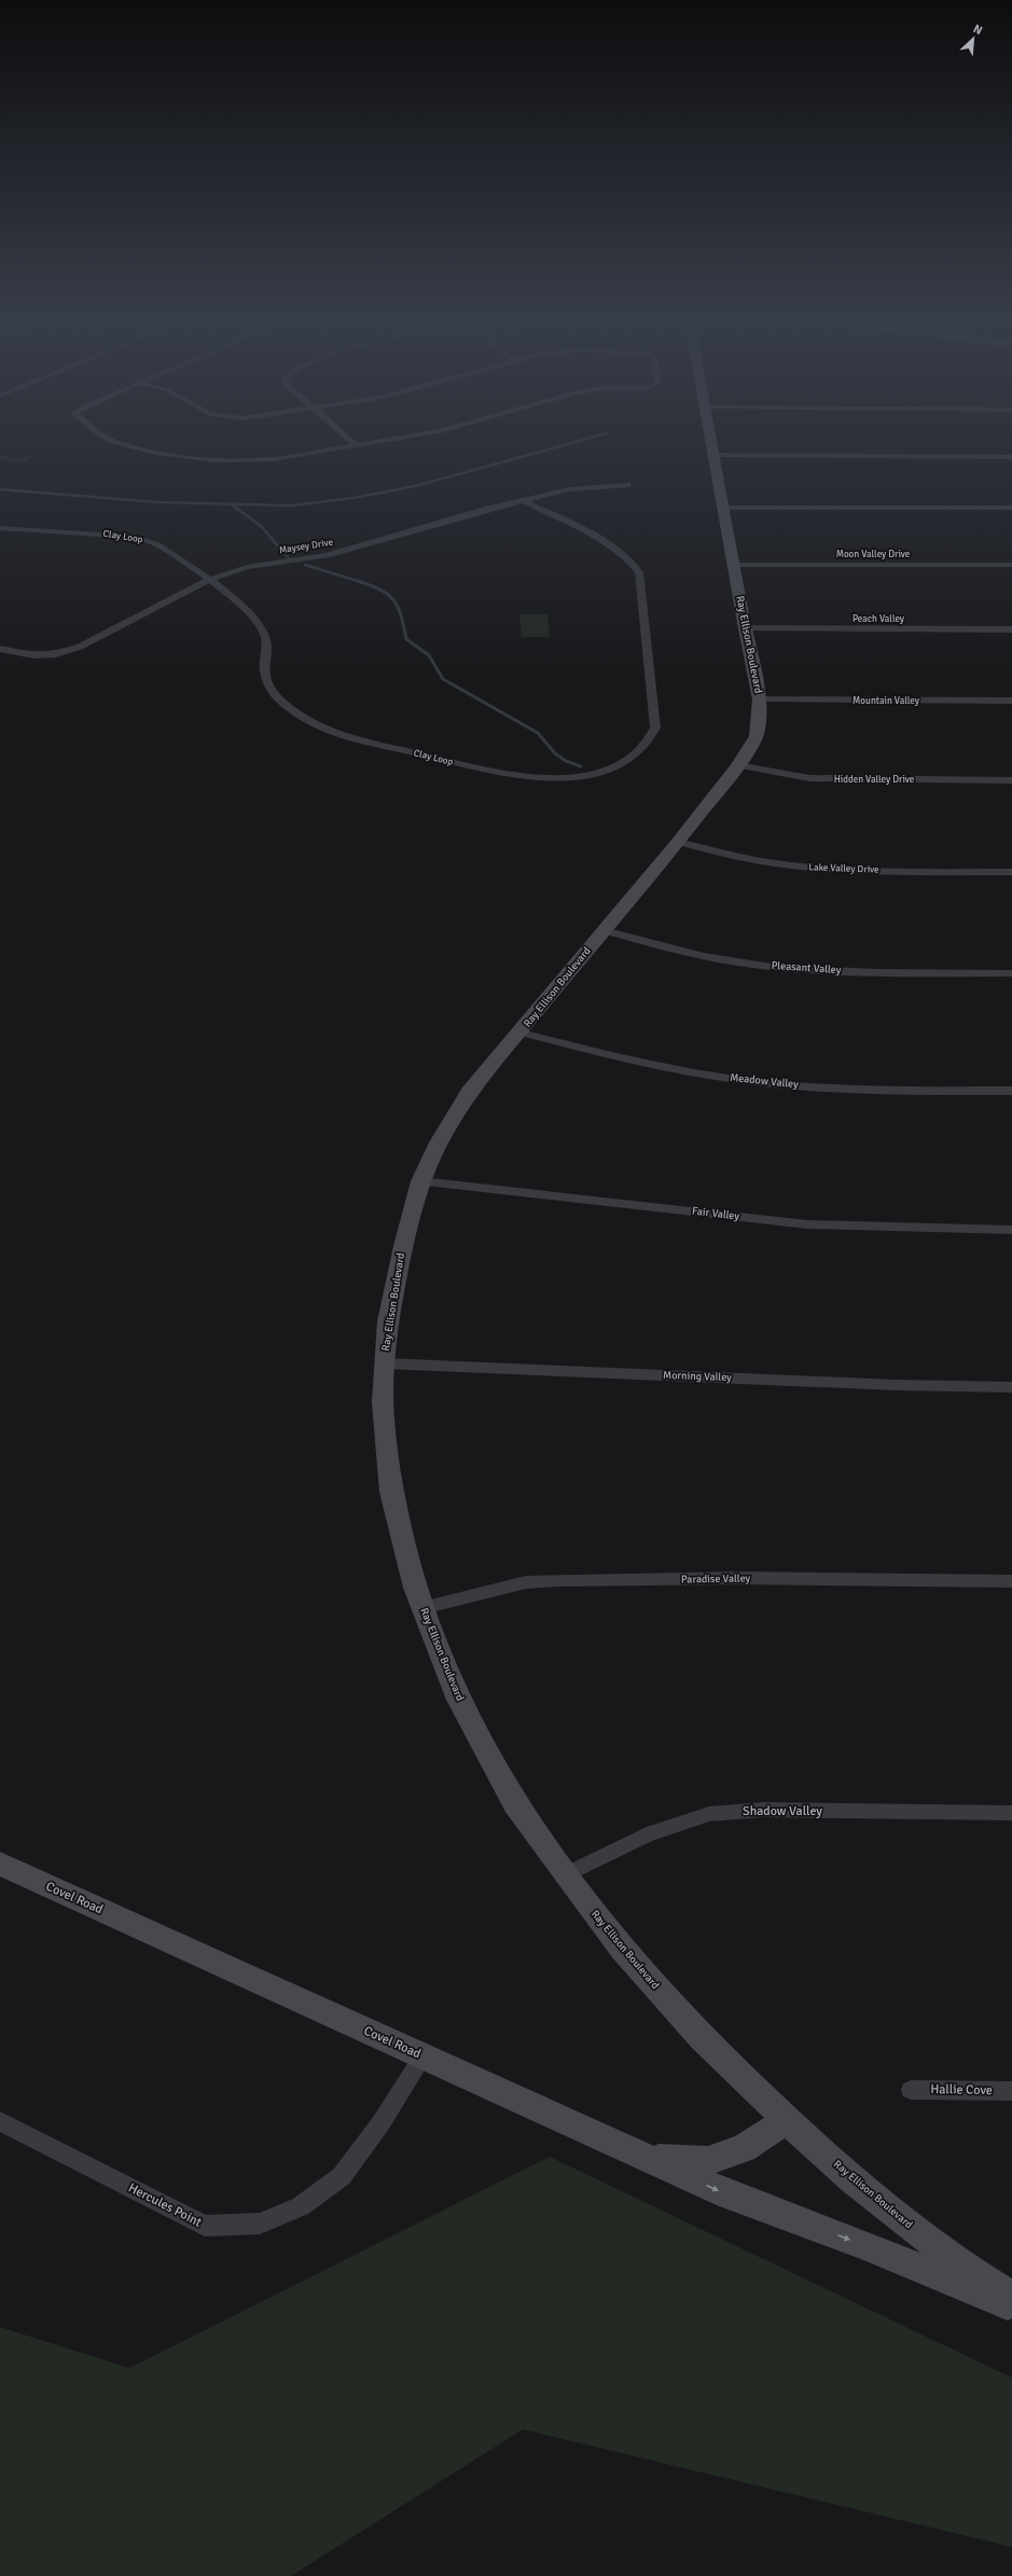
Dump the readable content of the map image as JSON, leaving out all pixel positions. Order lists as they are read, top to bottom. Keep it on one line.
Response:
{"streets":{"street":["Clay Loop","Maysey Drive","Moon Valley Drive","Peach Valley","Ray Ellison Boulevard","Mountain Valley","Hidden Valley Drive","Lake Valley Drive","Pleasant Valley","Meadow Valley","Fair Valley","Morning Valley","Paradise Valley","Shadow Valley","Covel Road","Hallie Cove","Hercules Point"]},"crossings":[["Clay Loop","Maysey Drive"],["Moon Valley Drive","Ray Ellison Boulevard"],["Peach Valley","Ray Ellison Boulevard"],["Ray Ellison Boulevard","Mountain Valley"],["Ray Ellison Boulevard","Hidden Valley Drive"],["Ray Ellison Boulevard","Lake Valley Drive"],["Ray Ellison Boulevard","Pleasant Valley"],["Ray Ellison Boulevard","Meadow Valley"],["Ray Ellison Boulevard","Fair Valley"],["Ray Ellison Boulevard","Morning Valley"],["Ray Ellison Boulevard","Paradise Valley"],["Ray Ellison Boulevard","Shadow Valley"],["Ray Ellison Boulevard","Covel Road"],["Covel Road","Hercules Point"]],"north":"top right"}
